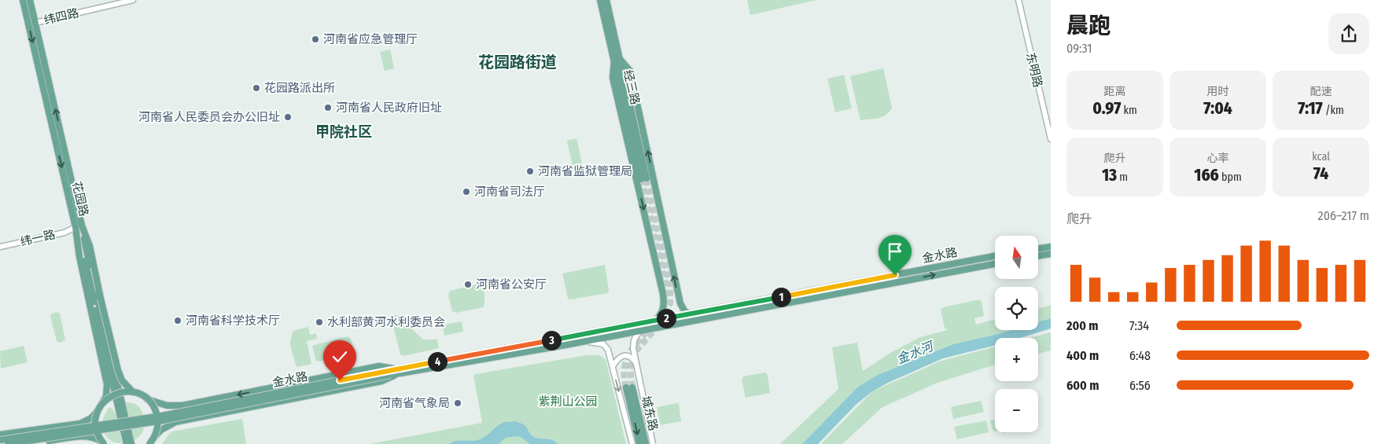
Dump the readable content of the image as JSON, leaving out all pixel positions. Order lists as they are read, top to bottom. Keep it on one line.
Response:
{"streets":{"main road":["经三路","花园路","金水路","城东路"],"street":["纬四路","东明路","纬一路"]},"crossings":[["纬四路","花园路"],["花园路","纬一路"]],"districts":["花园路街道","甲院社区"],"water":["金水河"],"parks":["紫荆山公园"],"places":["河南省应急管理厅","花园路派出所","河南省人民政府旧址","河南省人民委员会办公旧址","河南省监狱管理局","河南省司法厅","河南省公安厅","河南省科学技术厅","水利部黄河水利委员会","河南省气象局"],"north":"top","page":{"heading":["晨跑","09:31"],"stats":[["距离","0.97 km"],["用时","7:04"],["配速","7:17 /km"],["爬升","13 m"],["心率","166 bpm"],["kcal","74"]],"chart":["爬升","206–217 m"],"map_buttons":["+","−"],"pins":["1","2","3","4"],"list":[{"name":"200 m","note":"7:34"},{"name":"400 m","note":"6:48"},{"name":"600 m","note":"6:56"}]}}
